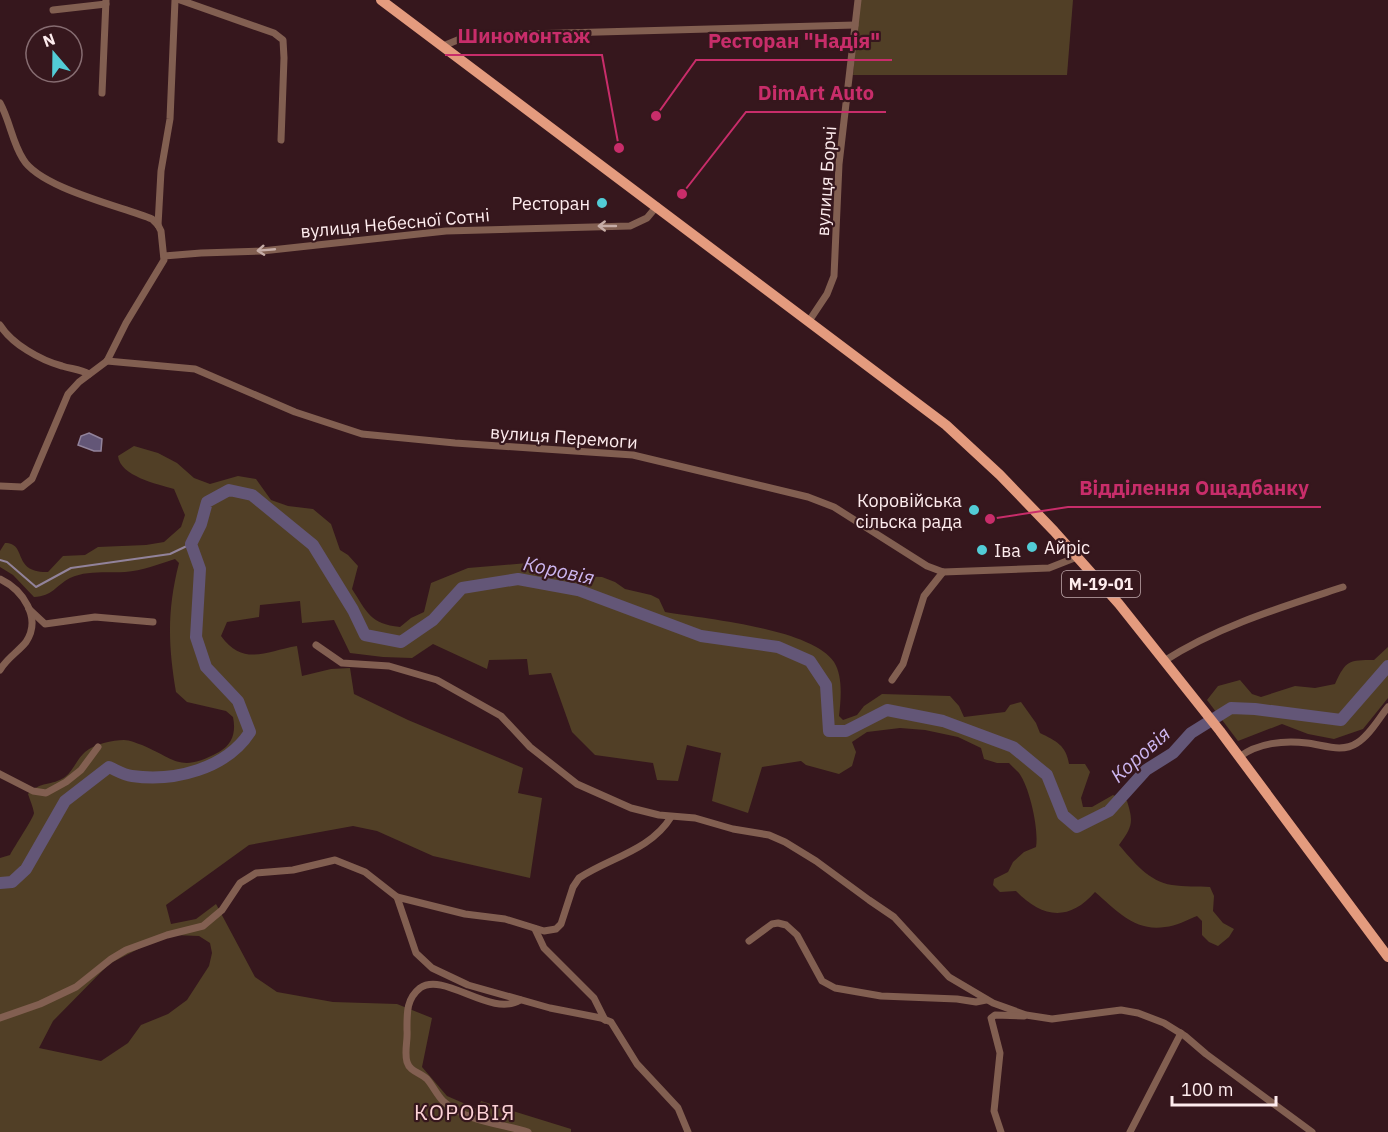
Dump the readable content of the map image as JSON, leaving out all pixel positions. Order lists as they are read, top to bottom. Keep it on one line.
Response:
{"streets":{"main road":["М-19-01"],"street":["вулиця Борчі","вулиця Небесної Сотні","вулиця Перемоги"]},"crossings":[["вулиця Борчі","М-19-01"],["вулиця Небесної Сотні","М-19-01"],["вулиця Перемоги","М-19-01"]],"one_way":["вулиця Небесної Сотні"],"districts":["КОРОВІЯ"],"water":["Коровія"],"places":["Ресторан \"Надія\"","Шиномонтаж","DimArt Auto","Ресторан","Коровійська сільска рада","Відділення Ощадбанку","Айріс","Іва"],"scale_bar":"100 m","north":"top"}
